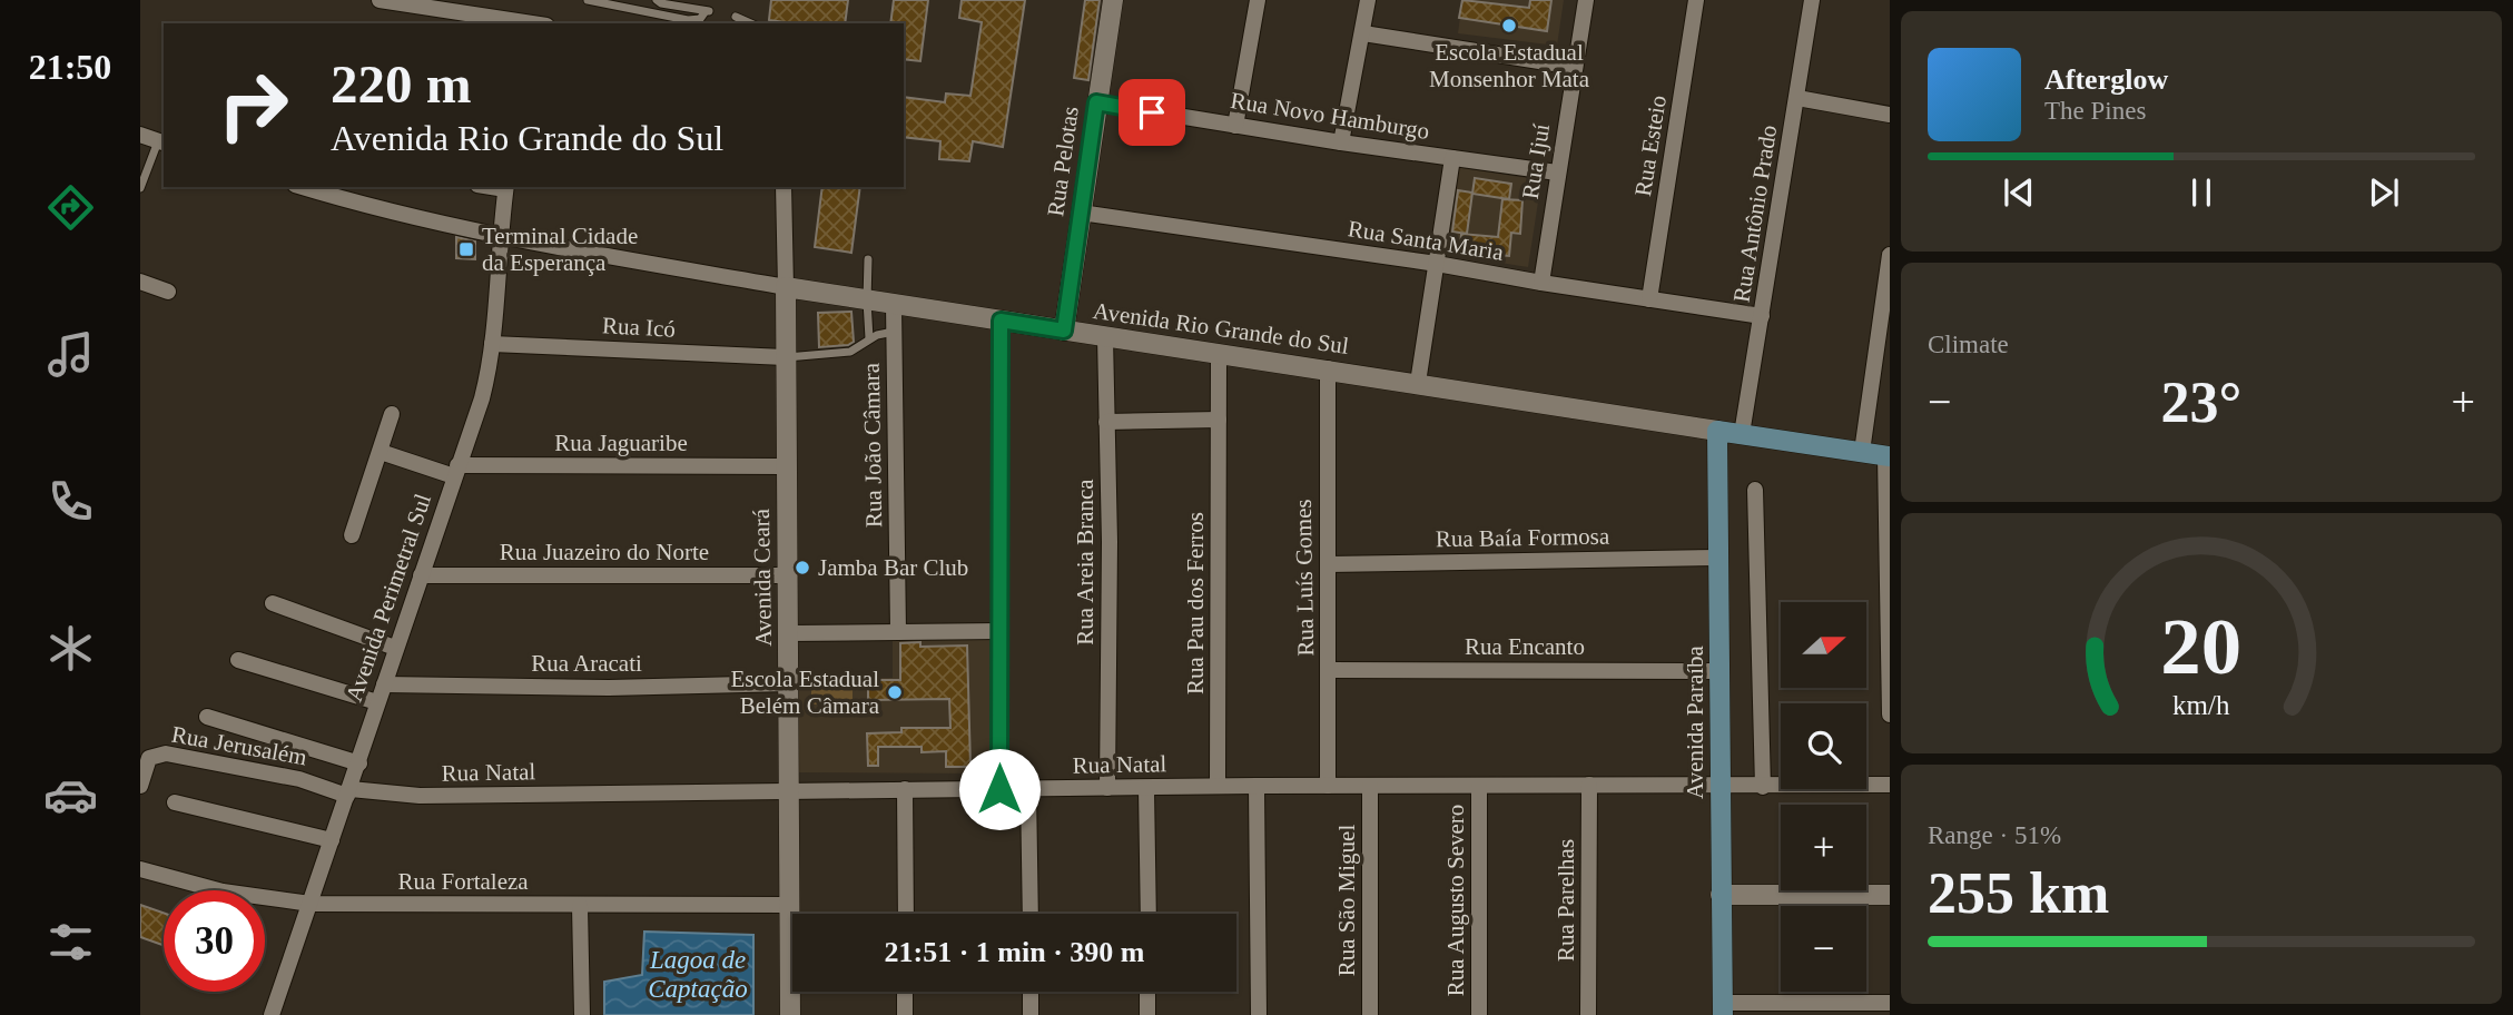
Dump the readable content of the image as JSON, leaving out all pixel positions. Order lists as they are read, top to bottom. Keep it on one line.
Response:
{"streets":{"main road":["Avenida Rio Grande do Sul","Avenida Paraíba"],"street":["Rua Novo Hamburgo","Rua Esteio","Rua Pelotas","Rua Ijuí","Rua Antônio Prado","Rua Santa Maria","Rua Icó","Rua Jaguaribe","Rua João Câmara","Rua Baía Formosa","Rua Juazeiro do Norte","Rua Areia Branca","Avenida Ceará","Rua Luís Gomes","Avenida Perimetral Sul","Rua Pau dos Ferros","Rua Encanto","Rua Aracati","Rua Jerusalém","Rua Natal","Rua Fortaleza","Rua São Miguel","Rua Augusto Severo","Rua Parelhas"]},"crossings":[["Rua Novo Hamburgo","Rua Pelotas"],["Rua Novo Hamburgo","Rua Ijuí"],["Rua Esteio","Rua Santa Maria"],["Rua Pelotas","Rua Santa Maria"],["Rua Pelotas","Avenida Rio Grande do Sul"],["Rua Ijuí","Rua Santa Maria"],["Rua Antônio Prado","Rua Santa Maria"],["Rua Antônio Prado","Avenida Rio Grande do Sul"],["Rua Icó","Avenida Ceará"],["Rua Icó","Avenida Perimetral Sul"],["Avenida Rio Grande do Sul","Rua João Câmara"],["Avenida Rio Grande do Sul","Rua Areia Branca"],["Avenida Rio Grande do Sul","Avenida Ceará"],["Avenida Rio Grande do Sul","Rua Luís Gomes"],["Avenida Rio Grande do Sul","Avenida Perimetral Sul"],["Avenida Rio Grande do Sul","Rua Pau dos Ferros"],["Avenida Rio Grande do Sul","Avenida Paraíba"],["Rua Jaguaribe","Avenida Ceará"],["Rua Jaguaribe","Avenida Perimetral Sul"],["Rua Baía Formosa","Rua Luís Gomes"],["Rua Baía Formosa","Avenida Paraíba"],["Rua Juazeiro do Norte","Avenida Ceará"],["Rua Juazeiro do Norte","Avenida Perimetral Sul"],["Rua Areia Branca","Rua Natal"],["Avenida Ceará","Rua Aracati"],["Avenida Ceará","Rua Natal"],["Avenida Ceará","Rua Fortaleza"],["Rua Luís Gomes","Rua Encanto"],["Rua Luís Gomes","Rua Natal"],["Avenida Perimetral Sul","Rua Aracati"],["Avenida Perimetral Sul","Rua Jerusalém"],["Avenida Perimetral Sul","Rua Natal"],["Avenida Perimetral Sul","Rua Fortaleza"],["Rua Pau dos Ferros","Rua Natal"],["Rua Encanto","Avenida Paraíba"],["Avenida Paraíba","Rua Natal"],["Rua Jerusalém","Rua Natal"],["Rua Natal","Rua São Miguel"],["Rua Natal","Rua Augusto Severo"],["Rua Natal","Rua Parelhas"]],"water":["Lagoa de Captação"],"places":{"other":["Escola Estadual Monsenhor Mata","Jamba Bar Club","Escola Estadual Belém Câmara"],"transit":["Terminal Cidade da Esperança"]},"north":"right","page":{"tabs":"21:50","turn":["220 m","Avenida Rio Grande do Sul"],"song":["Afterglow","The Pines"],"tile":["Climate",["Range · 51%","255 km"]],"heat":["−","23°","+"],"map_buttons":["+","−"],"limit":"30","trip":"21:51 · 1 min · 390 m","gauge":["20","km/h"]}}
